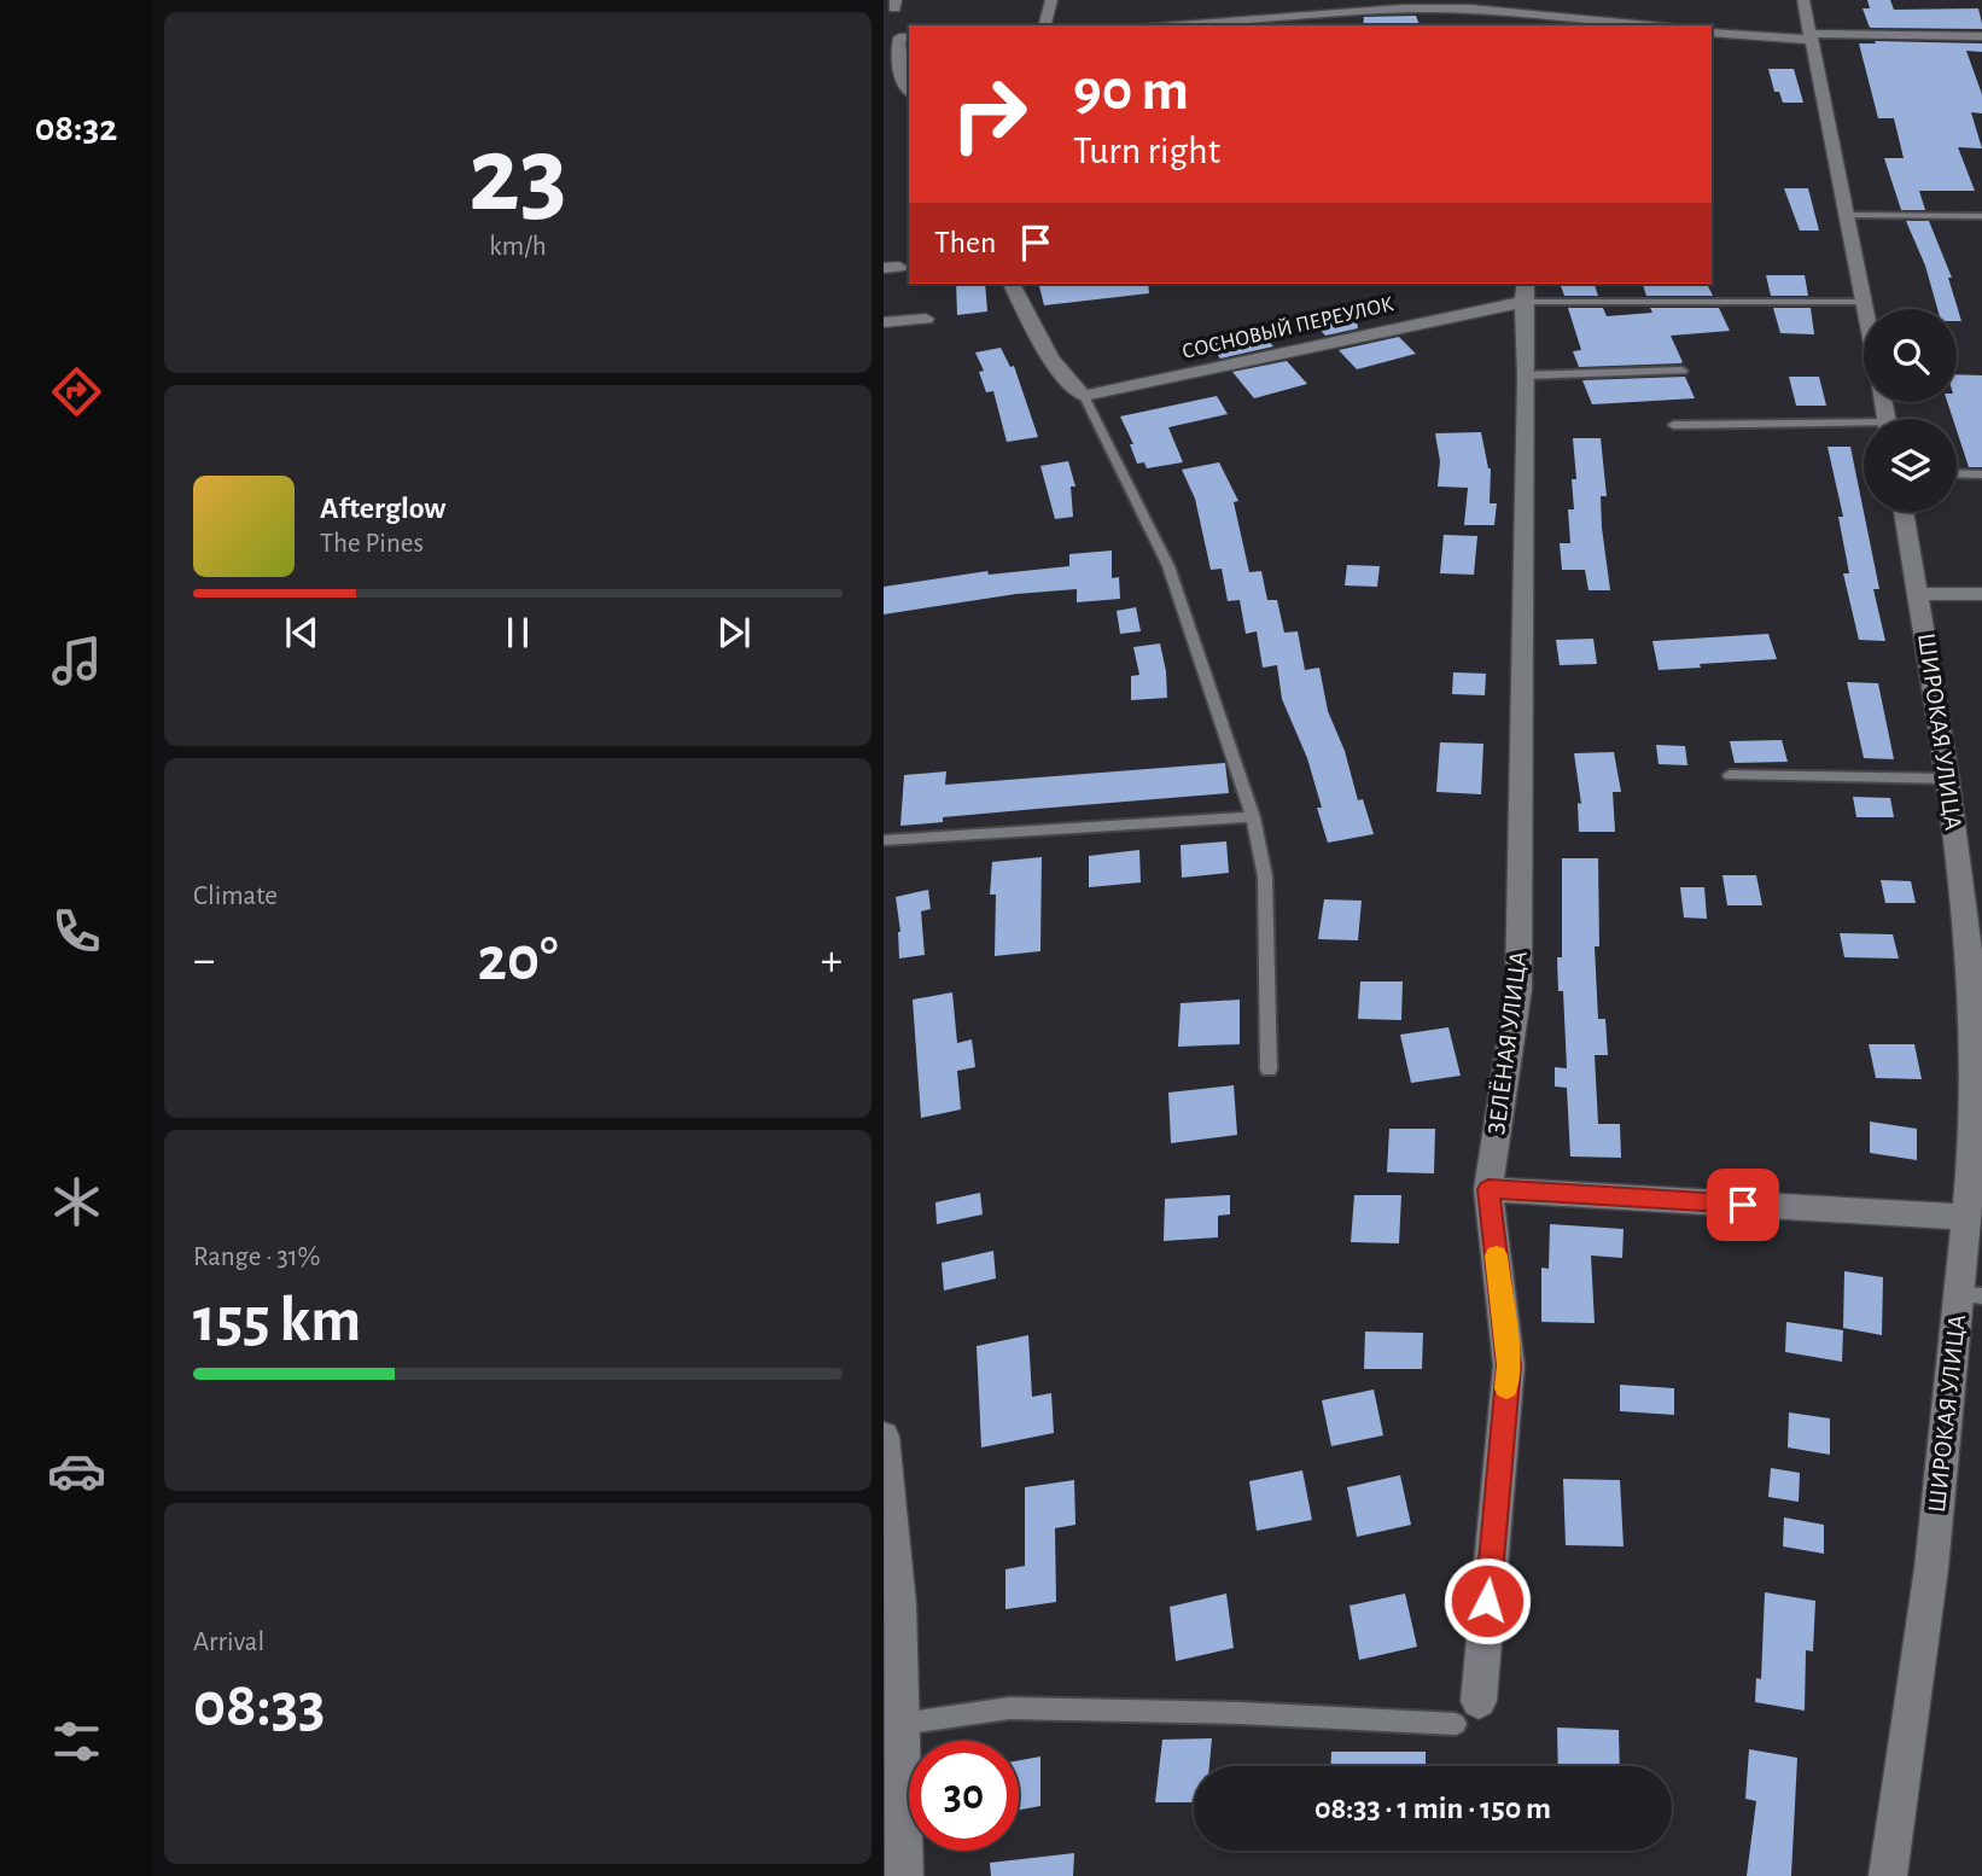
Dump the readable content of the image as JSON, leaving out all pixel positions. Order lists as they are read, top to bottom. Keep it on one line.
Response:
{"streets":{"street":["СОСНОВЫЙ ПЕРЕУЛОК","ШИРОКАЯ УЛИЦА","ЗЕЛЁНАЯ УЛИЦА"]},"crossings":[["СОСНОВЫЙ ПЕРЕУЛОК","ЗЕЛЁНАЯ УЛИЦА"]],"page":{"tabs":"08:32","tile":[["23","km/h"],"Climate",["Range · 31%","155 km"],["Arrival","08:33"]],"turn":["90 m","Turn right"],"then":"Then","song":["Afterglow","The Pines"],"heat":["−","20°","+"],"limit":"30","trip":"08:33 · 1 min · 150 m"}}
